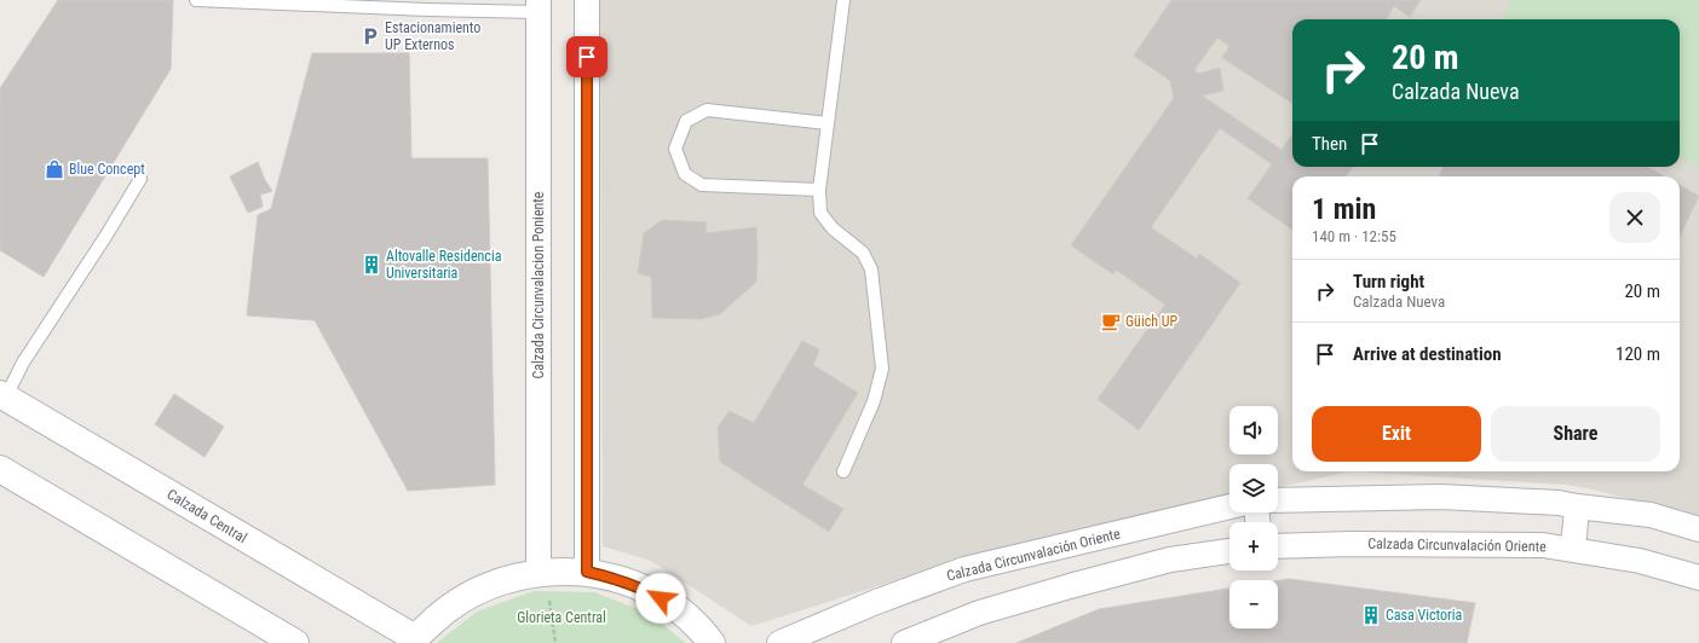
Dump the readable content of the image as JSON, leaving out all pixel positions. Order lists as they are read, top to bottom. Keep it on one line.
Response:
{"streets":{"street":["Calzada Circunvalacion Poniente","Calzada Central","Calzada Circunvalación Oriente"]},"parks":["Glorieta Central"],"places":{"parking":["Estacionamiento UP Externos"],"shop":["Blue Concept"],"building":["Altovalle Residencia Universitaria","Casa Victoria"],"cafe":["Güich UP"]},"page":{"turn":["20 m","Calzada Nueva"],"then":"Then","heading":["1 min","140 m · 12:55"],"list":[{"name":"Turn right","note":"Calzada Nueva","value":"20 m"},{"name":"Arrive at destination","value":"120 m"}],"buttons":["Exit","Share"],"map_buttons":["+","−"]}}
